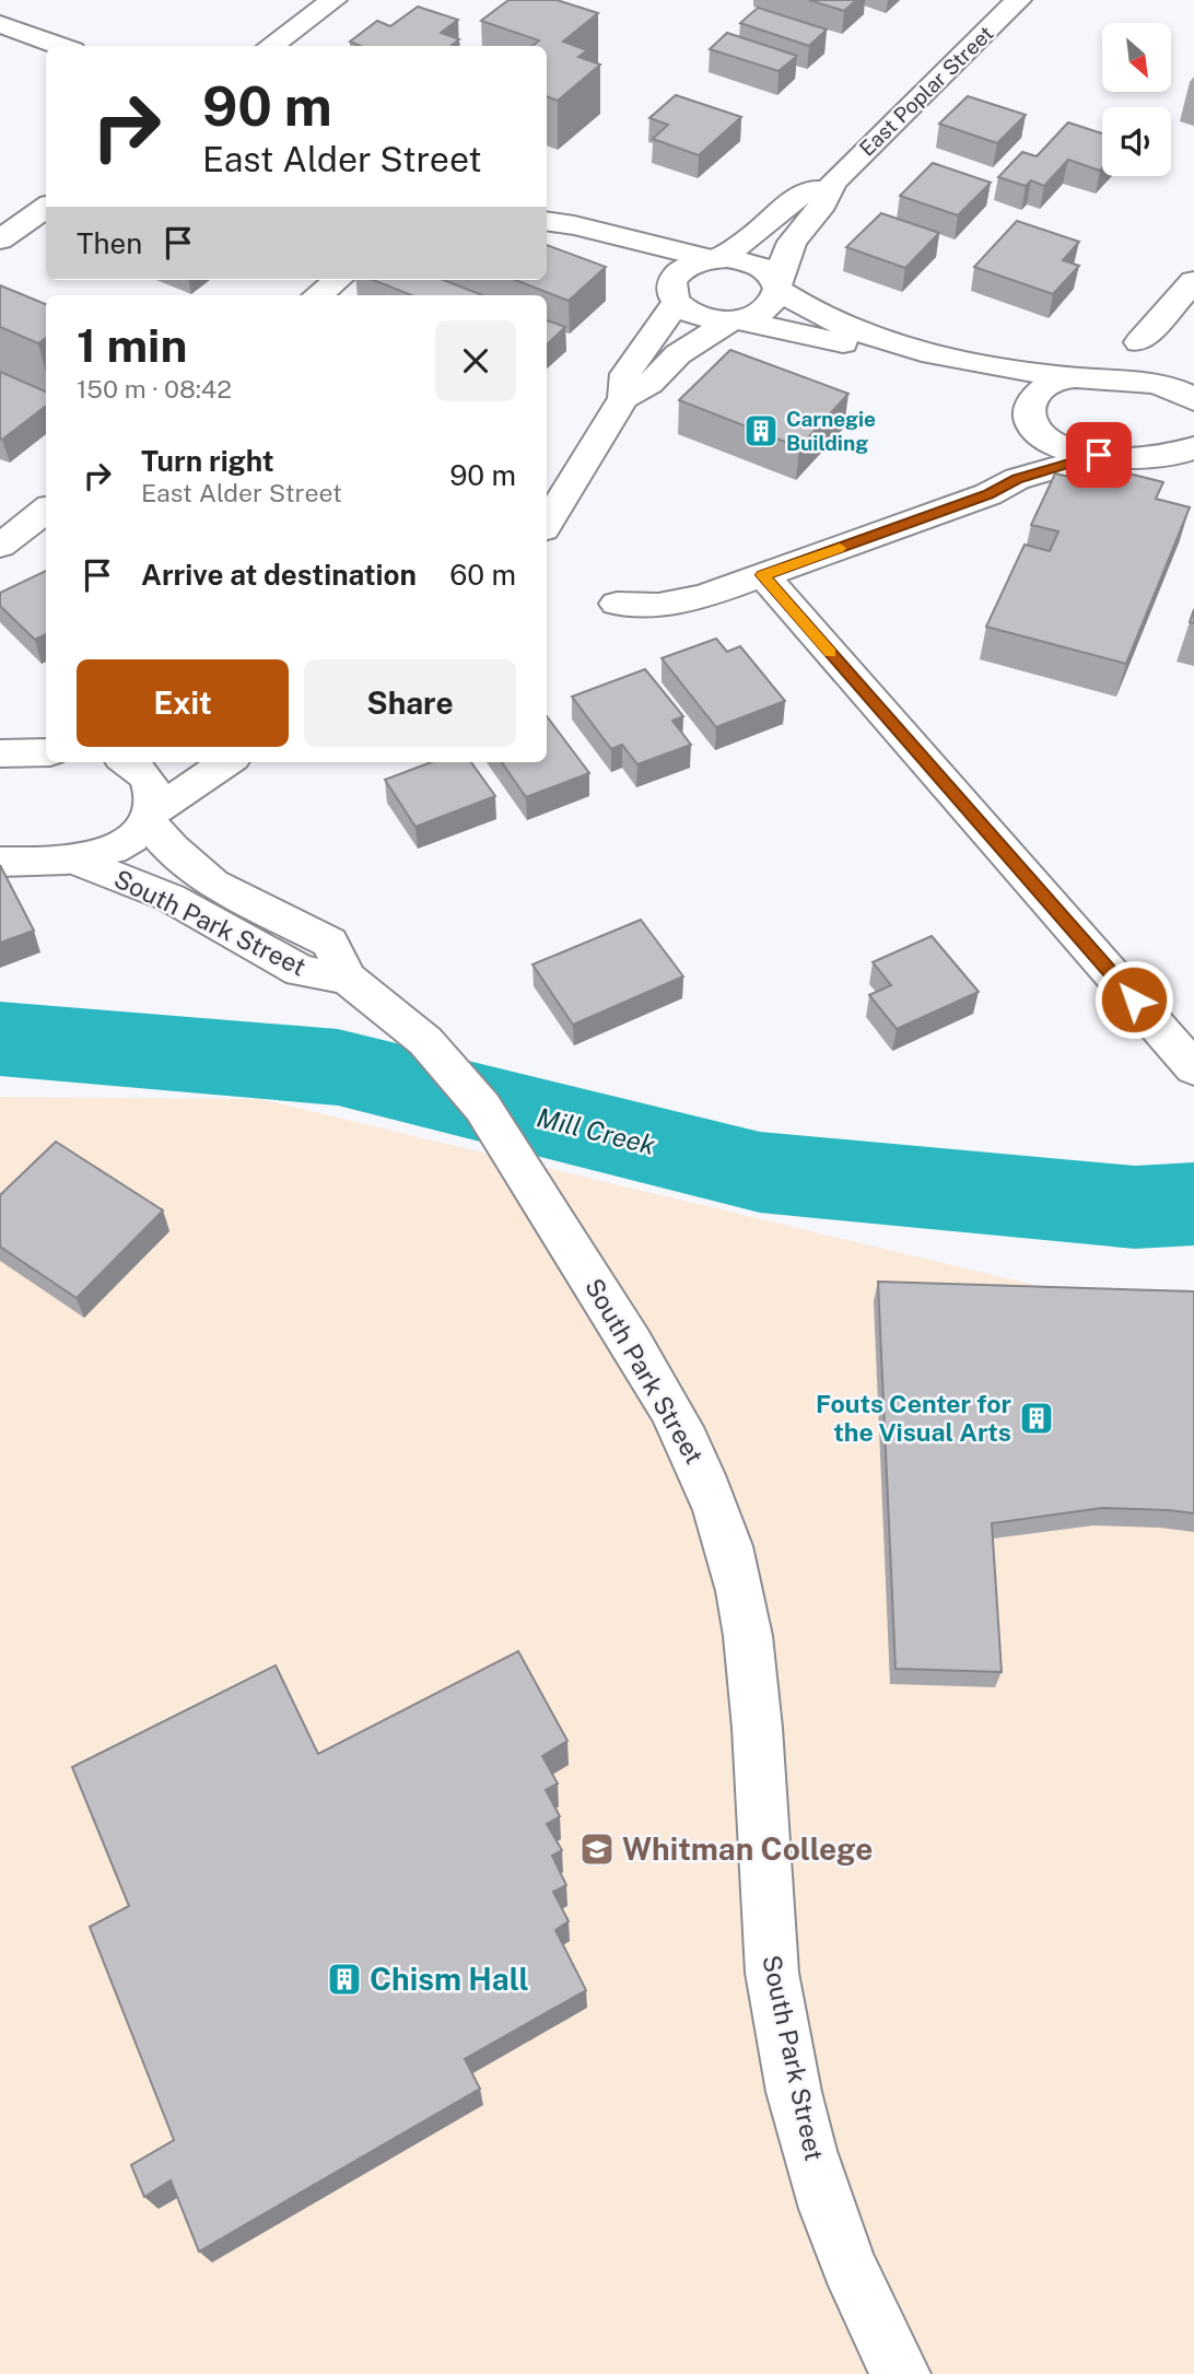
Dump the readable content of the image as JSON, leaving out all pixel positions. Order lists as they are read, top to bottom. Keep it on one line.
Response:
{"streets":{"street":["East Poplar Street","South Park Street"]},"water":["Mill Creek"],"places":{"building":["Carnegie Building","Fouts Center for the Visual Arts","Chism Hall"],"school or university":["Whitman College"]},"north":"bottom right","page":{"turn":["90 m","East Alder Street"],"then":"Then","heading":["1 min","150 m · 08:42"],"list":[{"name":"Turn right","note":"East Alder Street","value":"90 m"},{"name":"Arrive at destination","value":"60 m"}],"buttons":["Exit","Share"]}}
